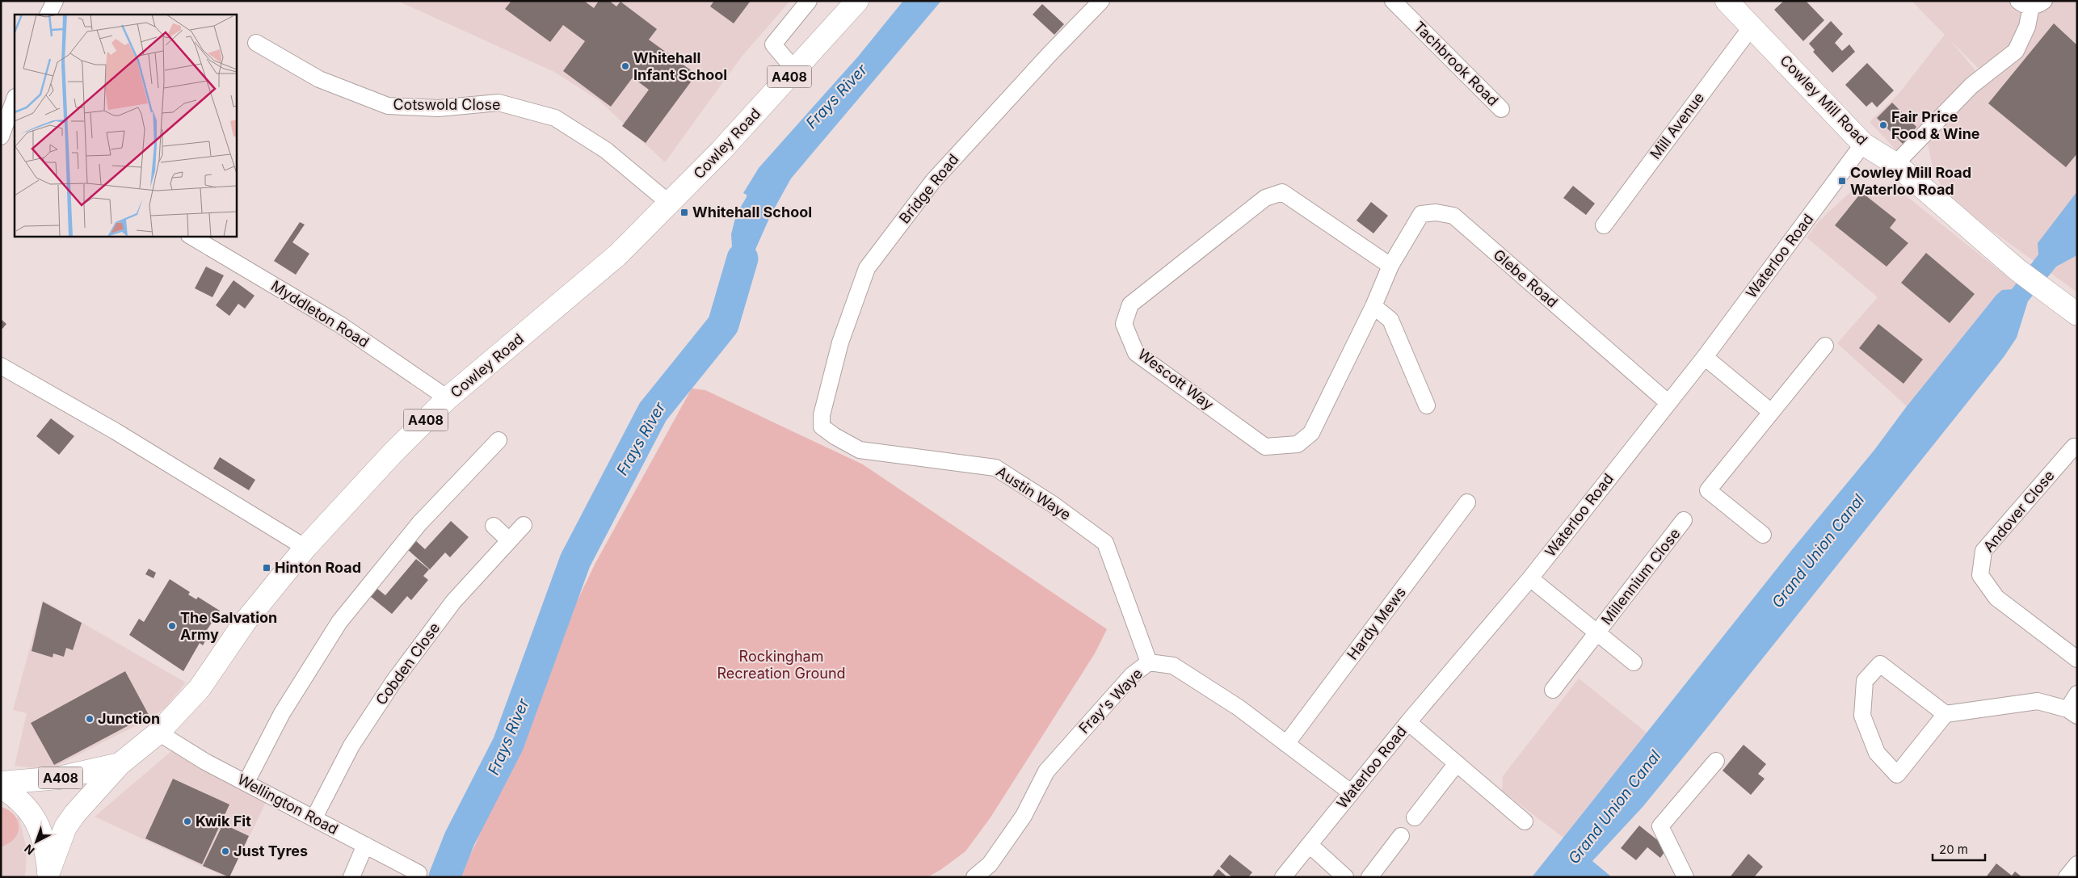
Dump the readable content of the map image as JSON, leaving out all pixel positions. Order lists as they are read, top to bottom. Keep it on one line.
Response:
{"streets":{"main road":["A408","Cowley Mill Road","Cowley Road"],"street":["Tachbrook Road","Cotswold Close","Mill Avenue","Bridge Road","Waterloo Road","Glebe Road","Myddleton Road","Wescott Way","Austin Waye","Andover Close","Millennium Close","Hardy Mews","Cobden Close","Fray's Waye","Wellington Road"]},"crossings":[["Cowley Mill Road","Mill Avenue"],["Cowley Mill Road","Waterloo Road"],["Cotswold Close","Cowley Road"],["Cowley Road","Myddleton Road"],["Cowley Road","Wellington Road"],["Bridge Road","Austin Waye"],["Waterloo Road","Glebe Road"],["Waterloo Road","Millennium Close"],["Waterloo Road","Fray's Waye"],["Glebe Road","Wescott Way"],["Austin Waye","Fray's Waye"],["Hardy Mews","Fray's Waye"],["Cobden Close","Wellington Road"]],"water":["Frays River","Grand Union Canal"],"parks":["Rockingham Recreation Ground"],"places":{"other":["Whitehall Infant School","Fair Price Food & Wine","The Salvation Army","Junction","Kwik Fit","Just Tyres"],"transit":["Cowley Mill Road Waterloo Road","Whitehall School","Hinton Road"]},"scale_bar":"20 m","north":"bottom left"}
